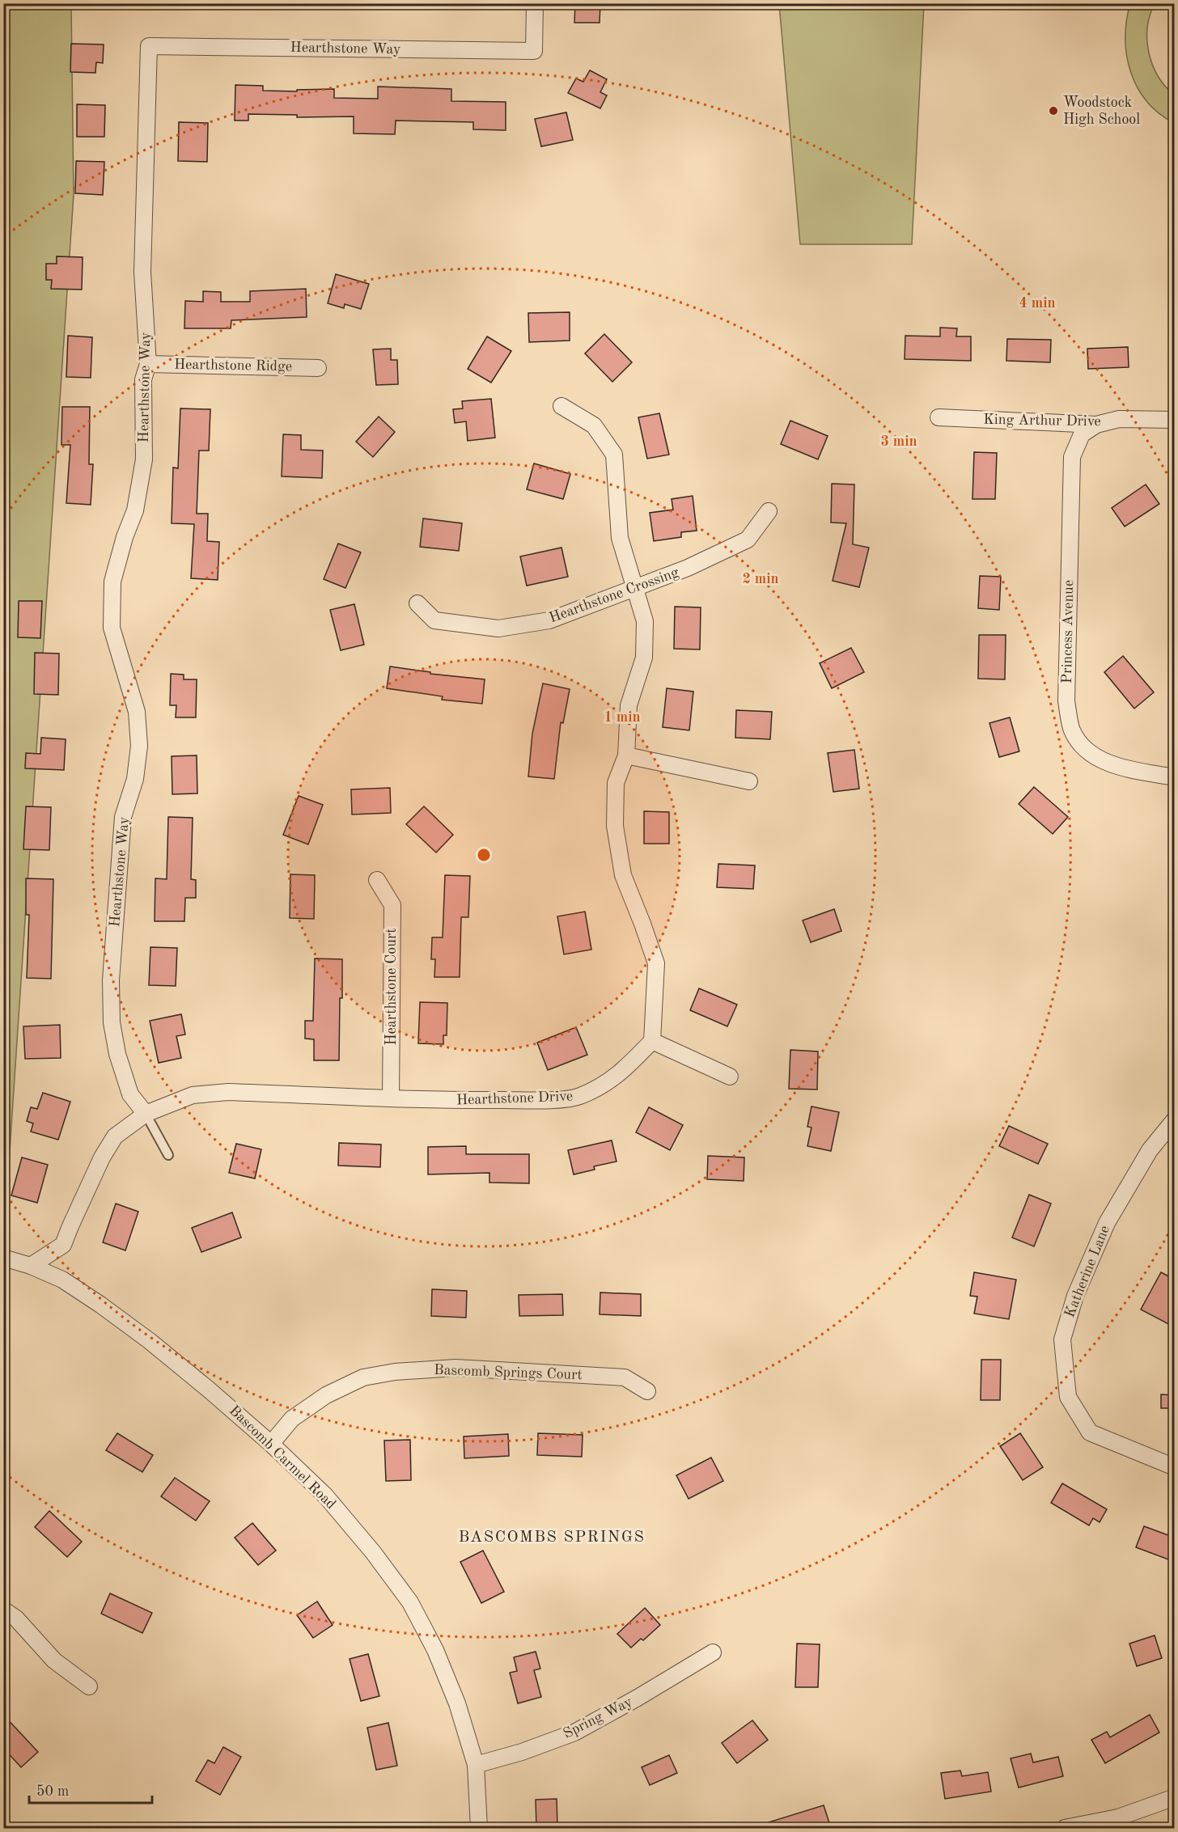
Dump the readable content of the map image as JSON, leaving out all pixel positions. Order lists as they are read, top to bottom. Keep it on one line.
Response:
{"streets":{"street":["Hearthstone Way","Hearthstone Ridge","King Arthur Drive","Hearthstone Crossing","Princess Avenue","Hearthstone Court","Hearthstone Drive","Katherine Lane","Bascomb Springs Court","Bascomb Carmel Road","Spring Way"]},"crossings":[["Hearthstone Way","Hearthstone Ridge"],["Hearthstone Way","Hearthstone Drive"],["King Arthur Drive","Princess Avenue"],["Hearthstone Court","Hearthstone Drive"],["Hearthstone Drive","Bascomb Carmel Road"],["Bascomb Springs Court","Bascomb Carmel Road"],["Bascomb Carmel Road","Spring Way"]],"districts":["BASCOMBS SPRINGS"],"places":["Woodstock High School"],"scale_bar":"50 m","rings":["4 min","3 min","2 min","1 min"]}
